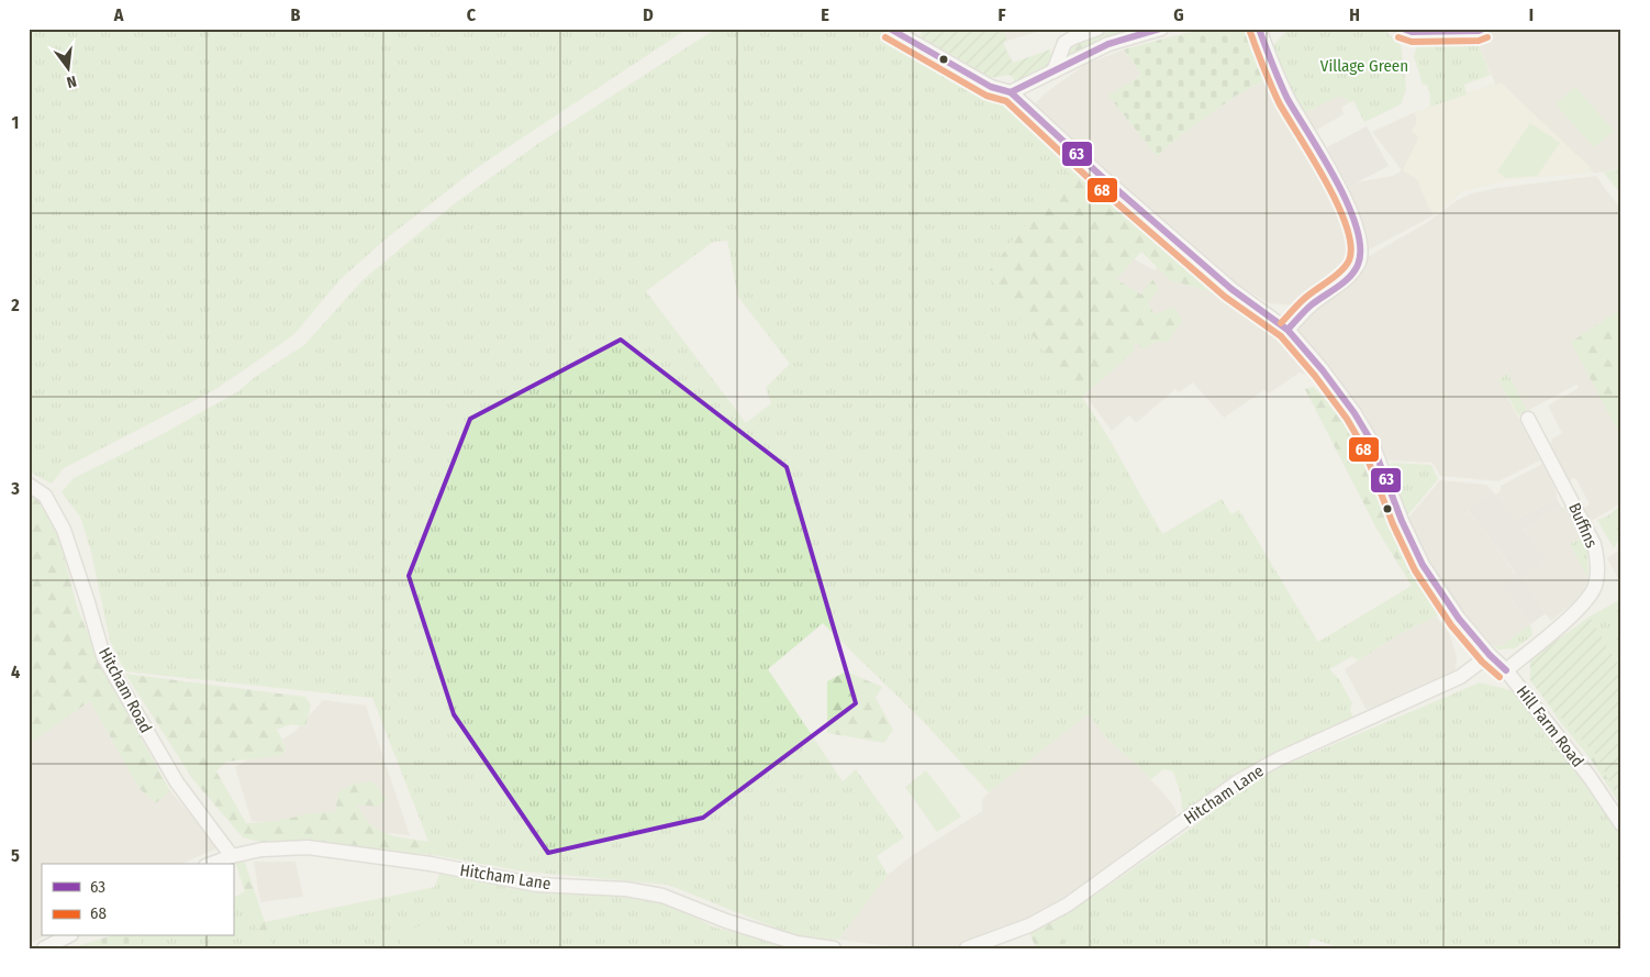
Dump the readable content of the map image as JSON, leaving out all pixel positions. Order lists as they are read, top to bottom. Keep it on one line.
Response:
{"streets":{"street":["Buffins","Hitcham Road","Hill Farm Road","Hitcham Lane"]},"crossings":[["Buffins","Hill Farm Road"],["Hitcham Road","Hitcham Lane"],["Hill Farm Road","Hitcham Lane"]],"parks":["Village Green"],"lines":["transit line 63","transit line 68"],"legend":["63","68"],"north":"bottom","grid":{"columns":["A","B","C","D","E","F","G","H","I"],"rows":["1","2","3","4","5"]}}
